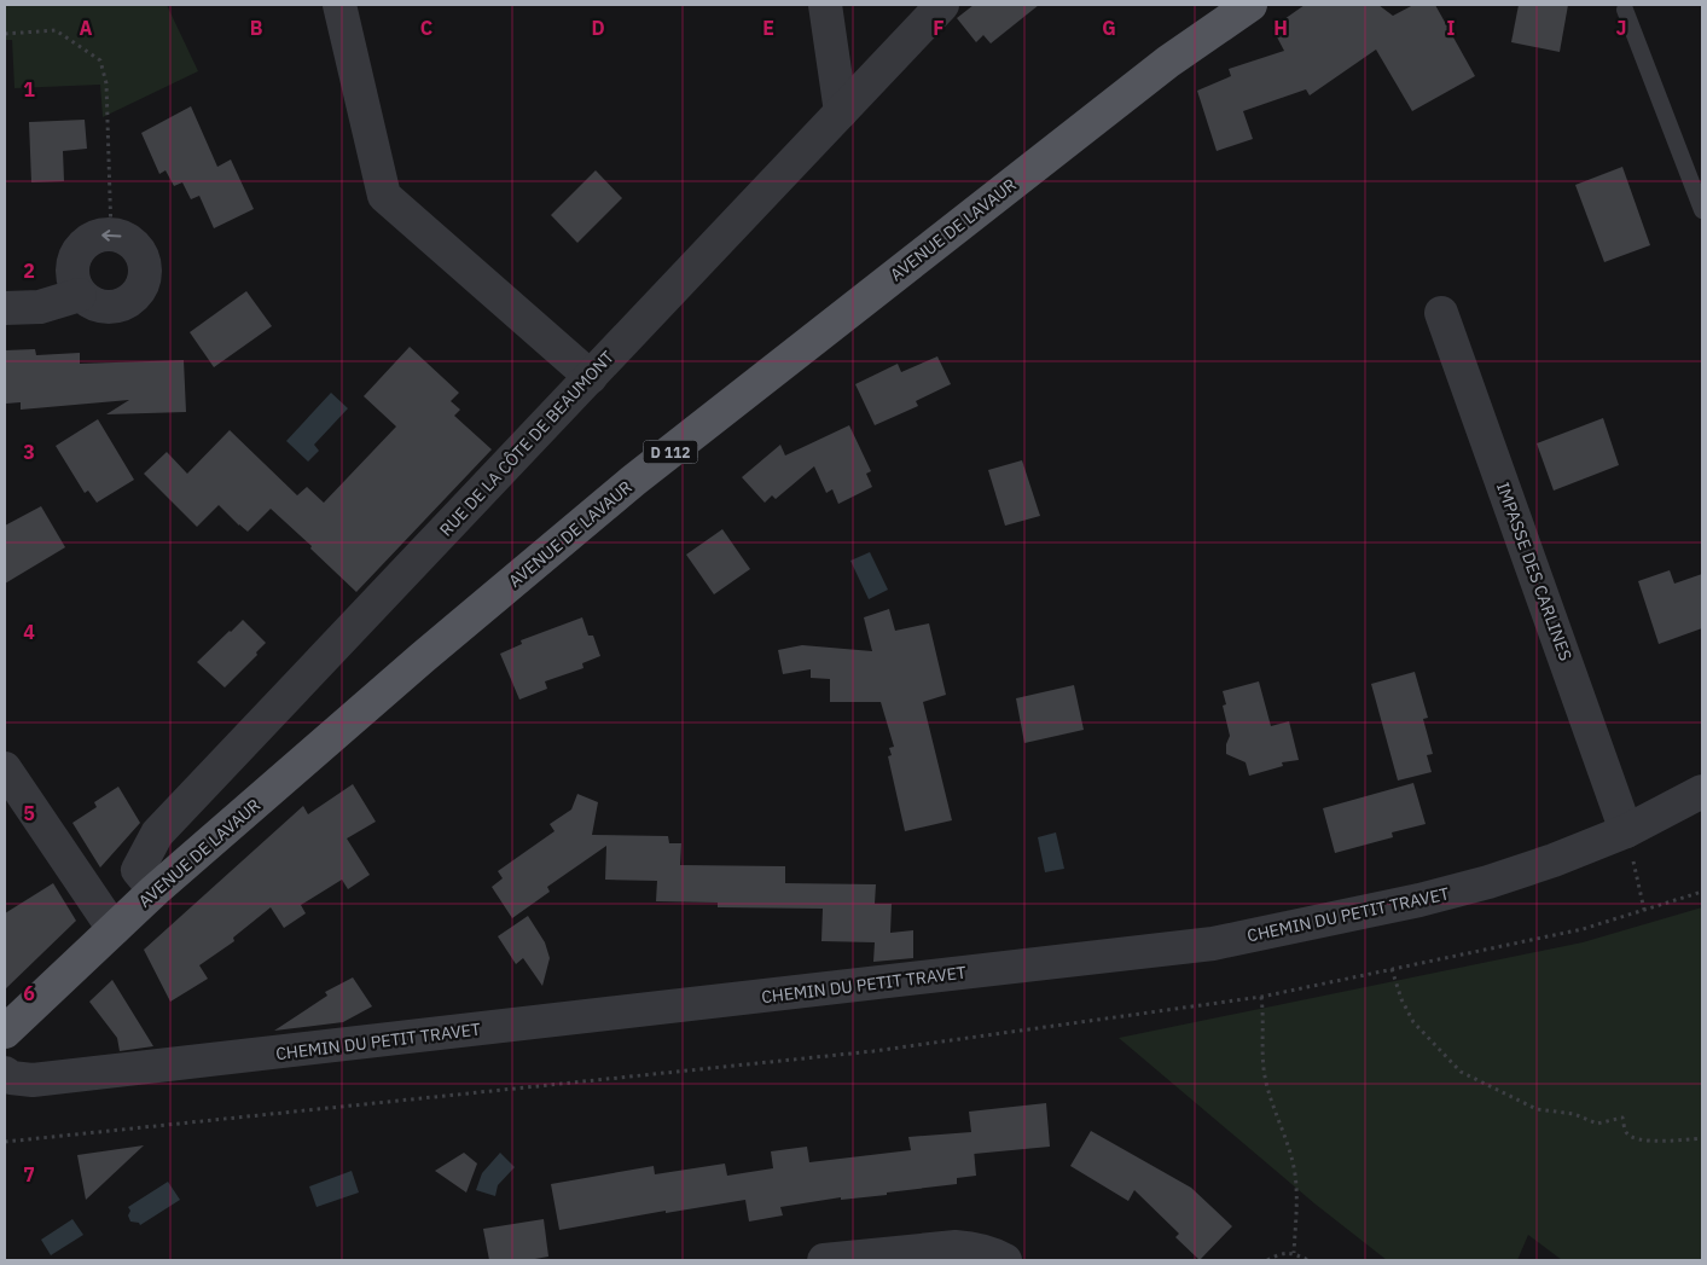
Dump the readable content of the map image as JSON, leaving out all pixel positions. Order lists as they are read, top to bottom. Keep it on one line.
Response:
{"streets":{"main road":["AVENUE DE LAVAUR","D 112"],"street":["RUE DE LA CÔTE DE BEAUMONT","IMPASSE DES CARLINES","CHEMIN DU PETIT TRAVET"]},"crossings":[["AVENUE DE LAVAUR","RUE DE LA CÔTE DE BEAUMONT"],["IMPASSE DES CARLINES","CHEMIN DU PETIT TRAVET"]],"grid":{"columns":["A","B","C","D","E","F","G","H","I","J"],"rows":["1","2","3","4","5","6","7"]}}
